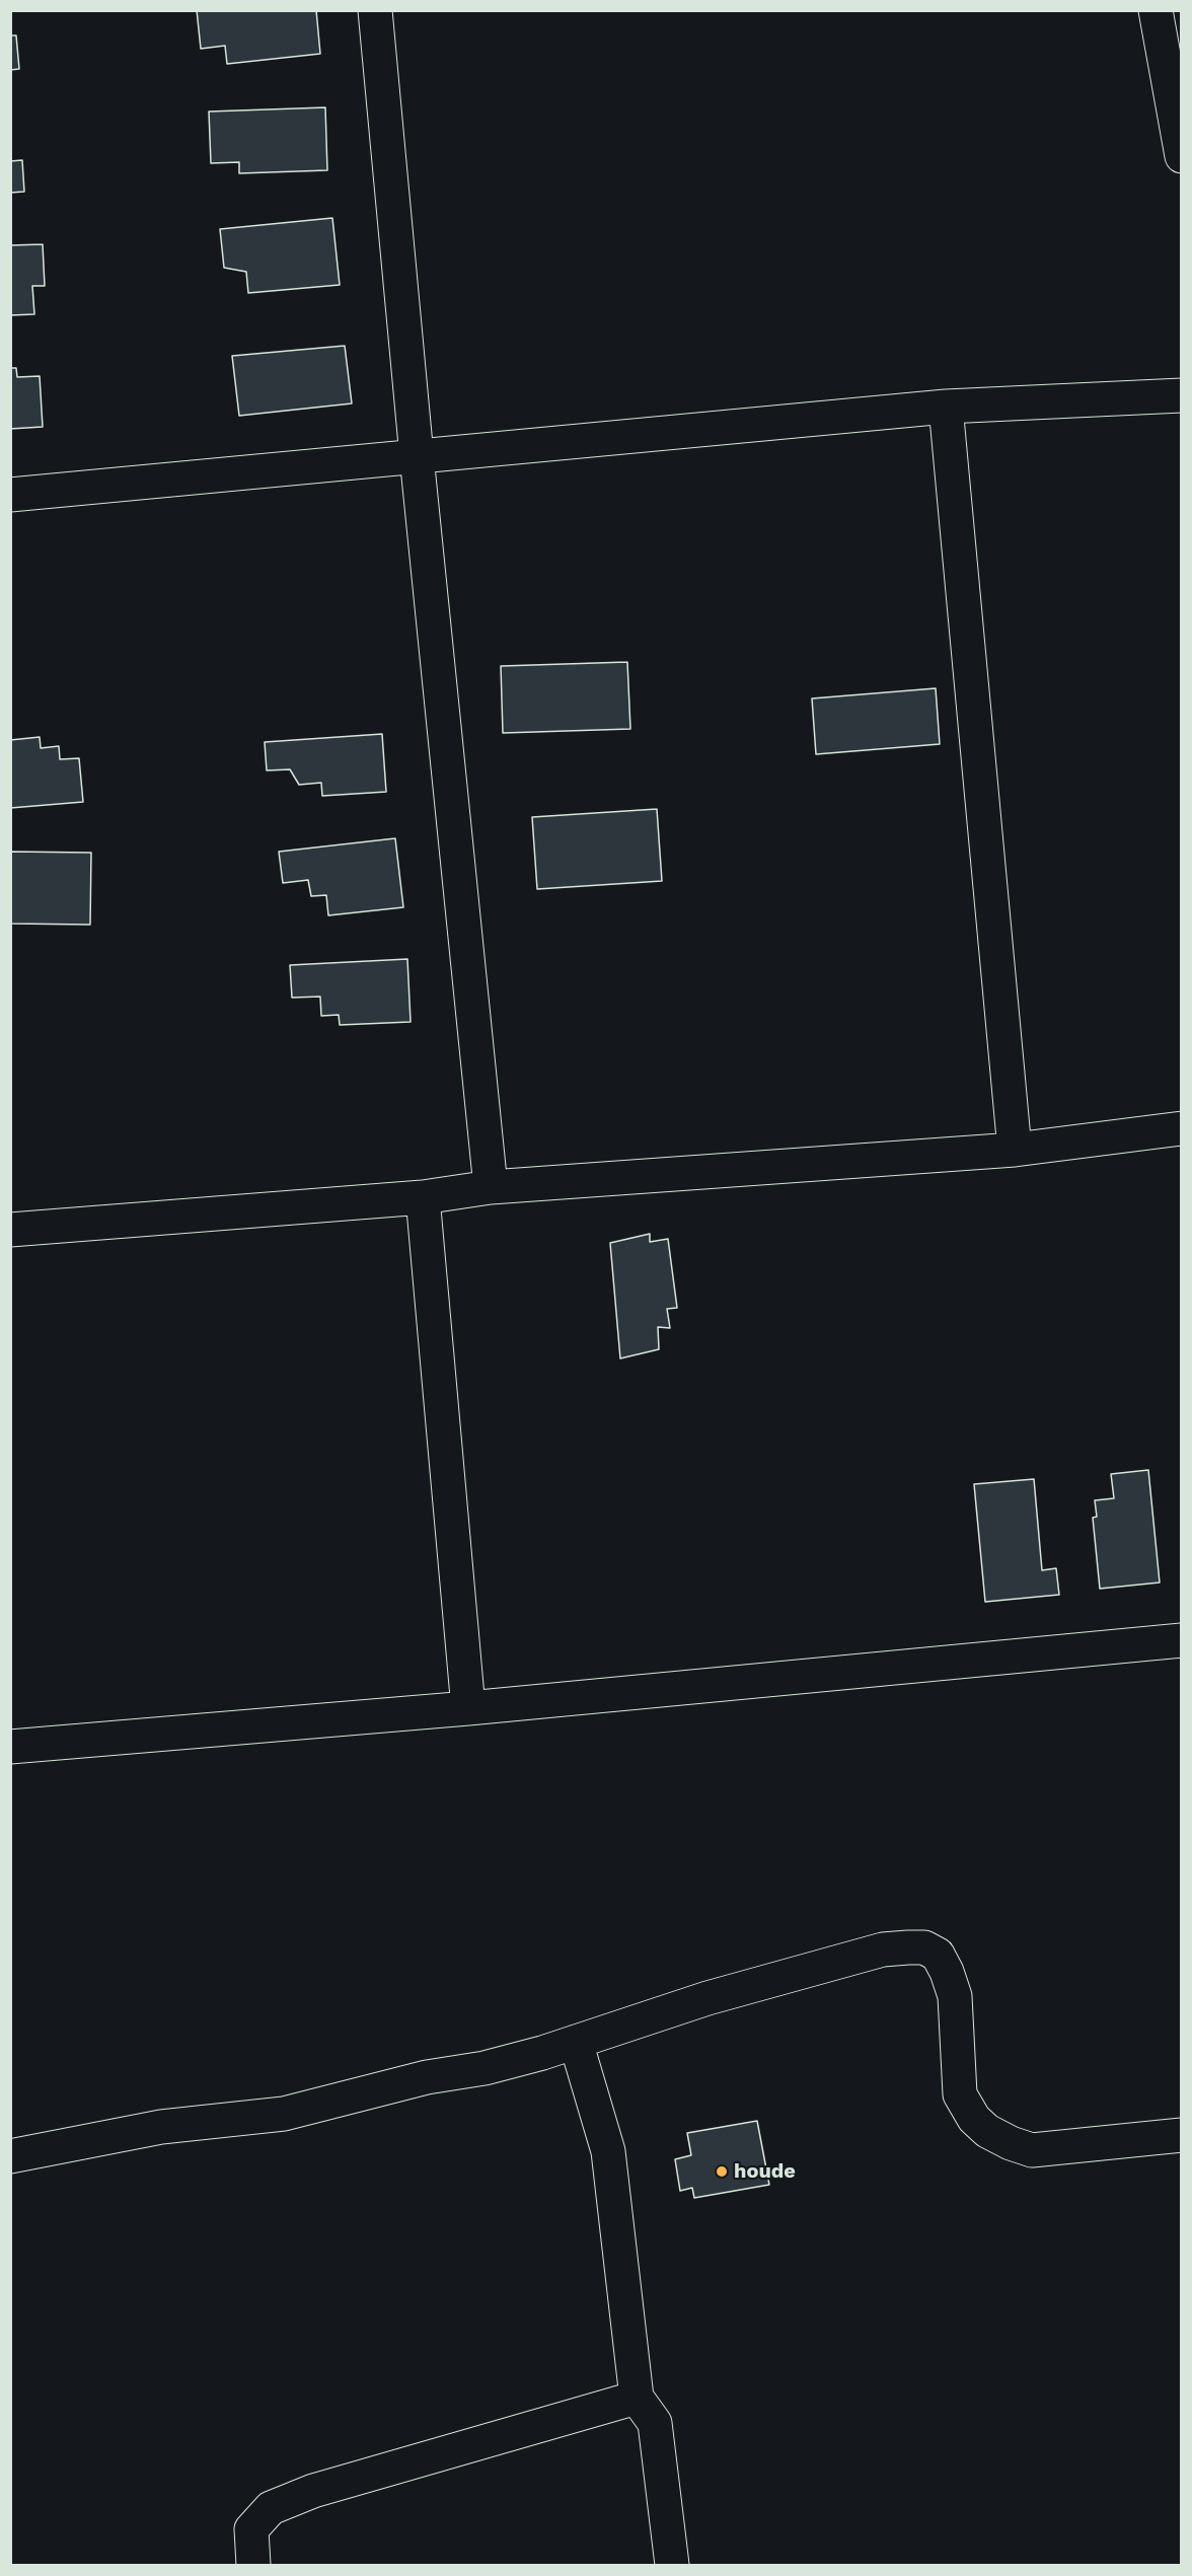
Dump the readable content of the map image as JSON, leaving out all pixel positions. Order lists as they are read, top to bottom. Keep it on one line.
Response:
{"places":["houde"]}
